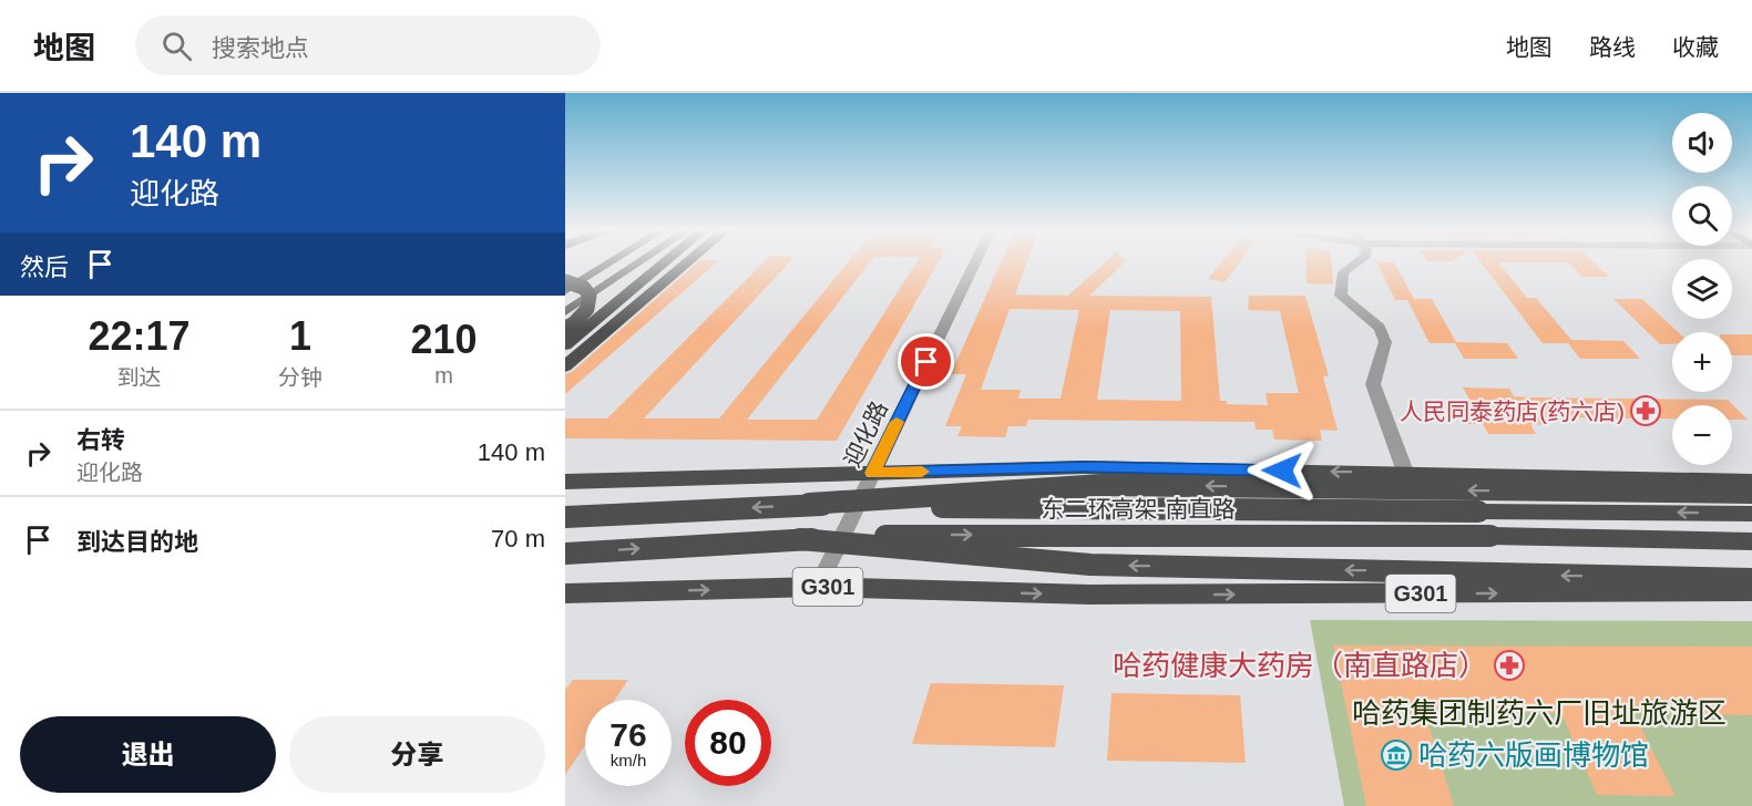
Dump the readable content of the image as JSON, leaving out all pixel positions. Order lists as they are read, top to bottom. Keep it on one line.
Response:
{"streets":{"highway":["东二环高架-南直路","G301"],"street":["迎化路"]},"crossings":[["迎化路","G301"]],"parks":["哈药集团制药六厂旧址旅游区"],"places":{"pharmacy":["人民同泰药店(药六店)","哈药健康大药房（南直路店）"],"museum":["哈药六版画博物馆"]},"page":{"header":"地图","search":"搜索地点","nav":["地图","路线","收藏"],"turn":["140 m","迎化路"],"map_buttons":["+","−"],"then":"然后","eta":["22:17","到达","1","分钟","210","m"],"list":[{"name":"右转","note":"迎化路","value":"140 m"},{"name":"到达目的地","value":"70 m"}],"speed":"76 km/h","limit":"80","buttons":["退出","分享"]}}
